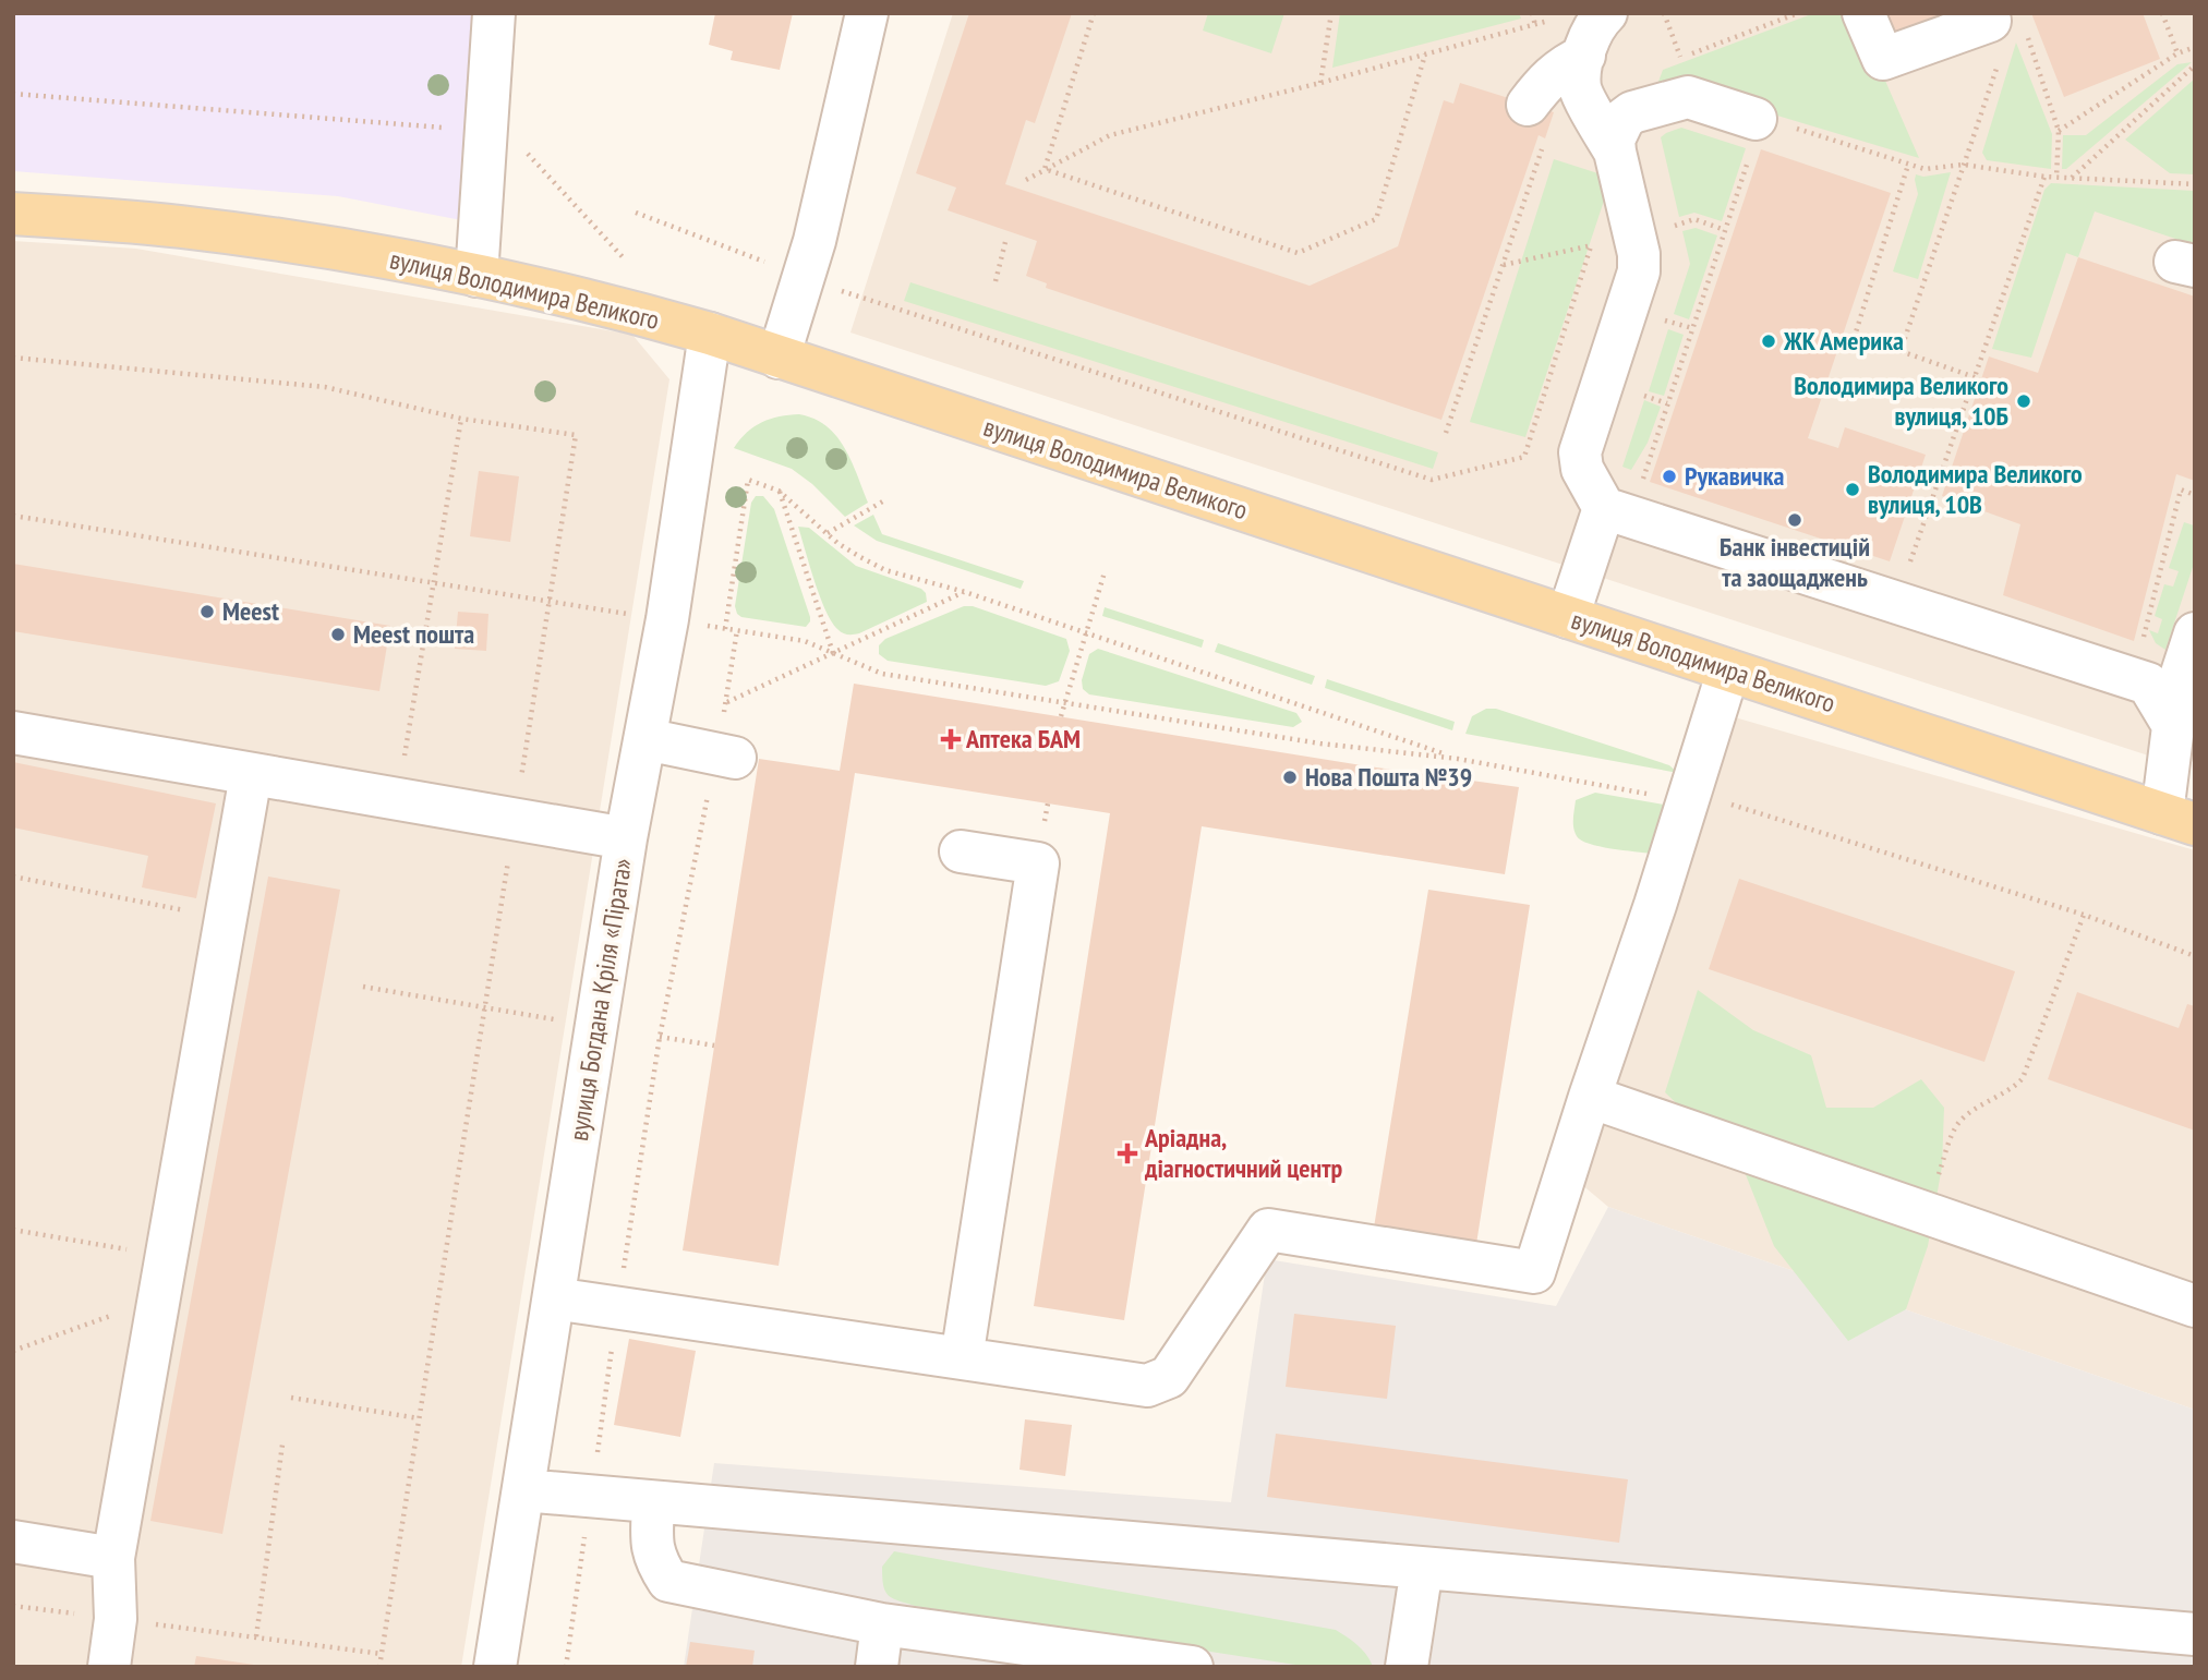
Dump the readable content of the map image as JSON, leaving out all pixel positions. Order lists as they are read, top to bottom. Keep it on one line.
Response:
{"streets":{"main road":["вулиця Володимира Великого"],"street":["вулиця Богдана Кріля «Пірата»"]},"crossings":[["вулиця Володимира Великого","вулиця Богдана Кріля «Пірата»"]],"places":{"other":["ЖК Америка","Володимира Великого вулиця, 10Б","Рукавичка","Володимира Великого вулиця, 10В","Банк інвестицій та заощаджень","Meest","Meest пошта","Нова Пошта №39"],"health":["Аптека БАМ","Аріадна, діагностичний центр"]}}
